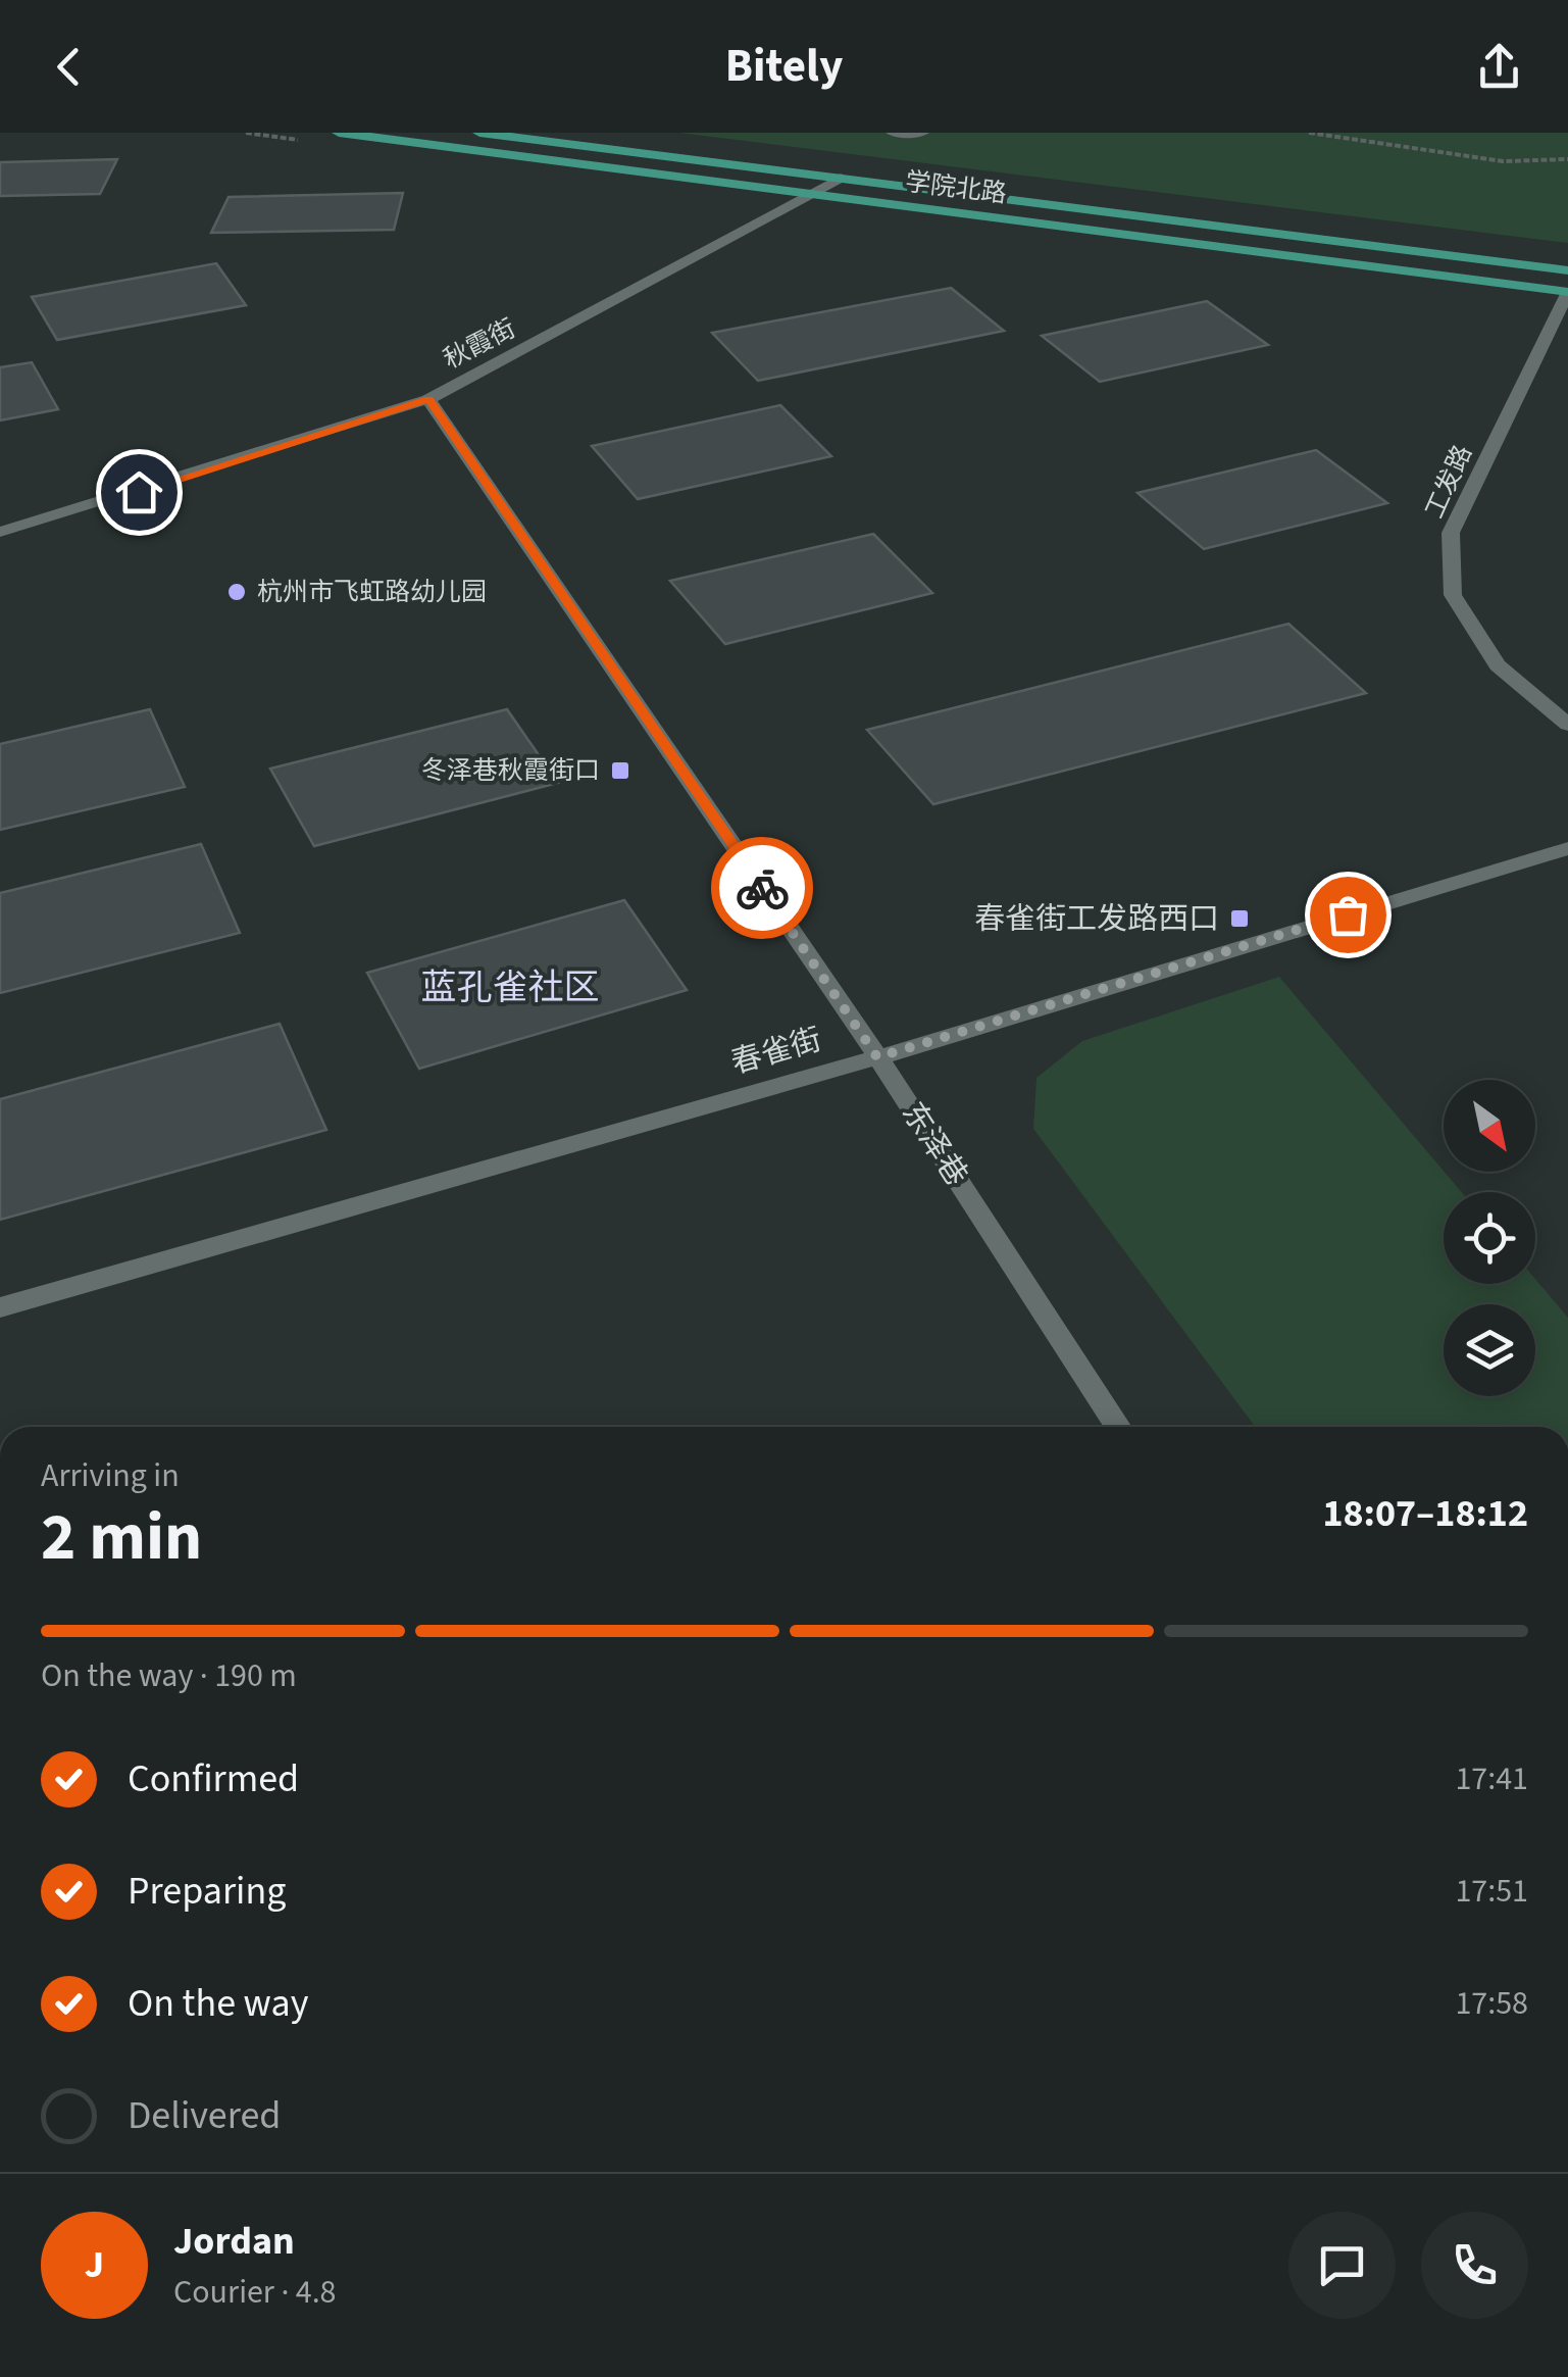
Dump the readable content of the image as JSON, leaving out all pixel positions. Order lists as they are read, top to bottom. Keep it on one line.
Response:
{"streets":{"main road":["学院北路"],"street":["秋霞街","工发路","春雀街","东泽巷"]},"crossings":[["学院北路","秋霞街"],["学院北路","工发路"],["秋霞街","东泽巷"],["春雀街","东泽巷"]],"districts":["蓝孔雀社区"],"places":{"other":["杭州市飞虹路幼儿园"],"transit":["冬泽巷秋霞街口","春雀街工发路西口"]},"north":"bottom right","page":{"header":"Bitely","heading":["2 min","Arriving in","18:07–18:12"],"panel":["Jordan","Courier · 4.8"],"bar":"On the way · 190 m","list":[["Confirmed","17:41"],["Preparing","17:51"],["On the way","17:58"],"Delivered"],"round":"J"}}
